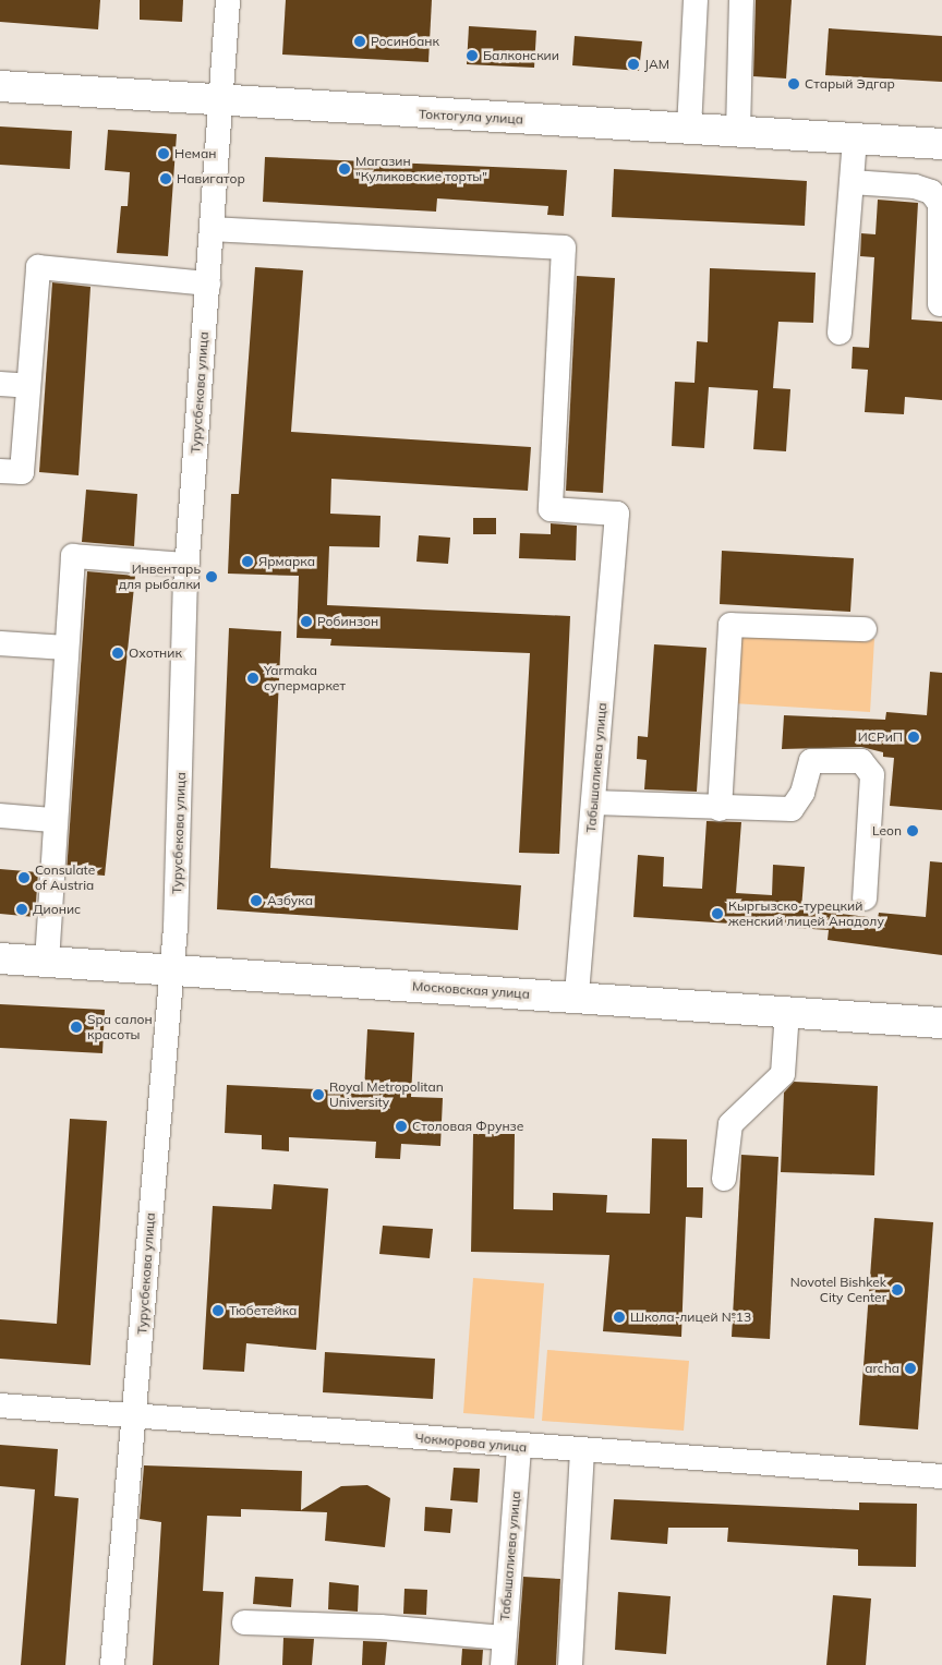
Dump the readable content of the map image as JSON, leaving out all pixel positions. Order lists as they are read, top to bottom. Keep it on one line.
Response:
{"streets":{"main road":["Токтогула улица","Московская улица"],"street":["Турусбекова улица","Табышалиева улица","Чокморова улица"]},"crossings":[["Токтогула улица","Турусбекова улица"],["Турусбекова улица","Табышалиева улица"],["Турусбекова улица","Московская улица"],["Турусбекова улица","Чокморова улица"],["Табышалиева улица","Московская улица"],["Табышалиева улица","Чокморова улица"]],"places":["Росинбанк","Балконскии","JAM","Старый Эдгар","Неман","Магазин \"Куликовские торты\"","Навигатор","Ярмарка","Инвентарь для рыбалки","Робинзон","Охотник","Yarmaka супермаркет","ИСРиП","Leon","Consulate of Austria","Азбука","Дионис","Кыргызско-турецкий женский лицей Анадолу","Spa салон красоты","Royal Metropolitan University","Столовая Фрунзе","Novotel Bishkek City Center","Тюбетейка","Школа-лицей №13","archa"]}
